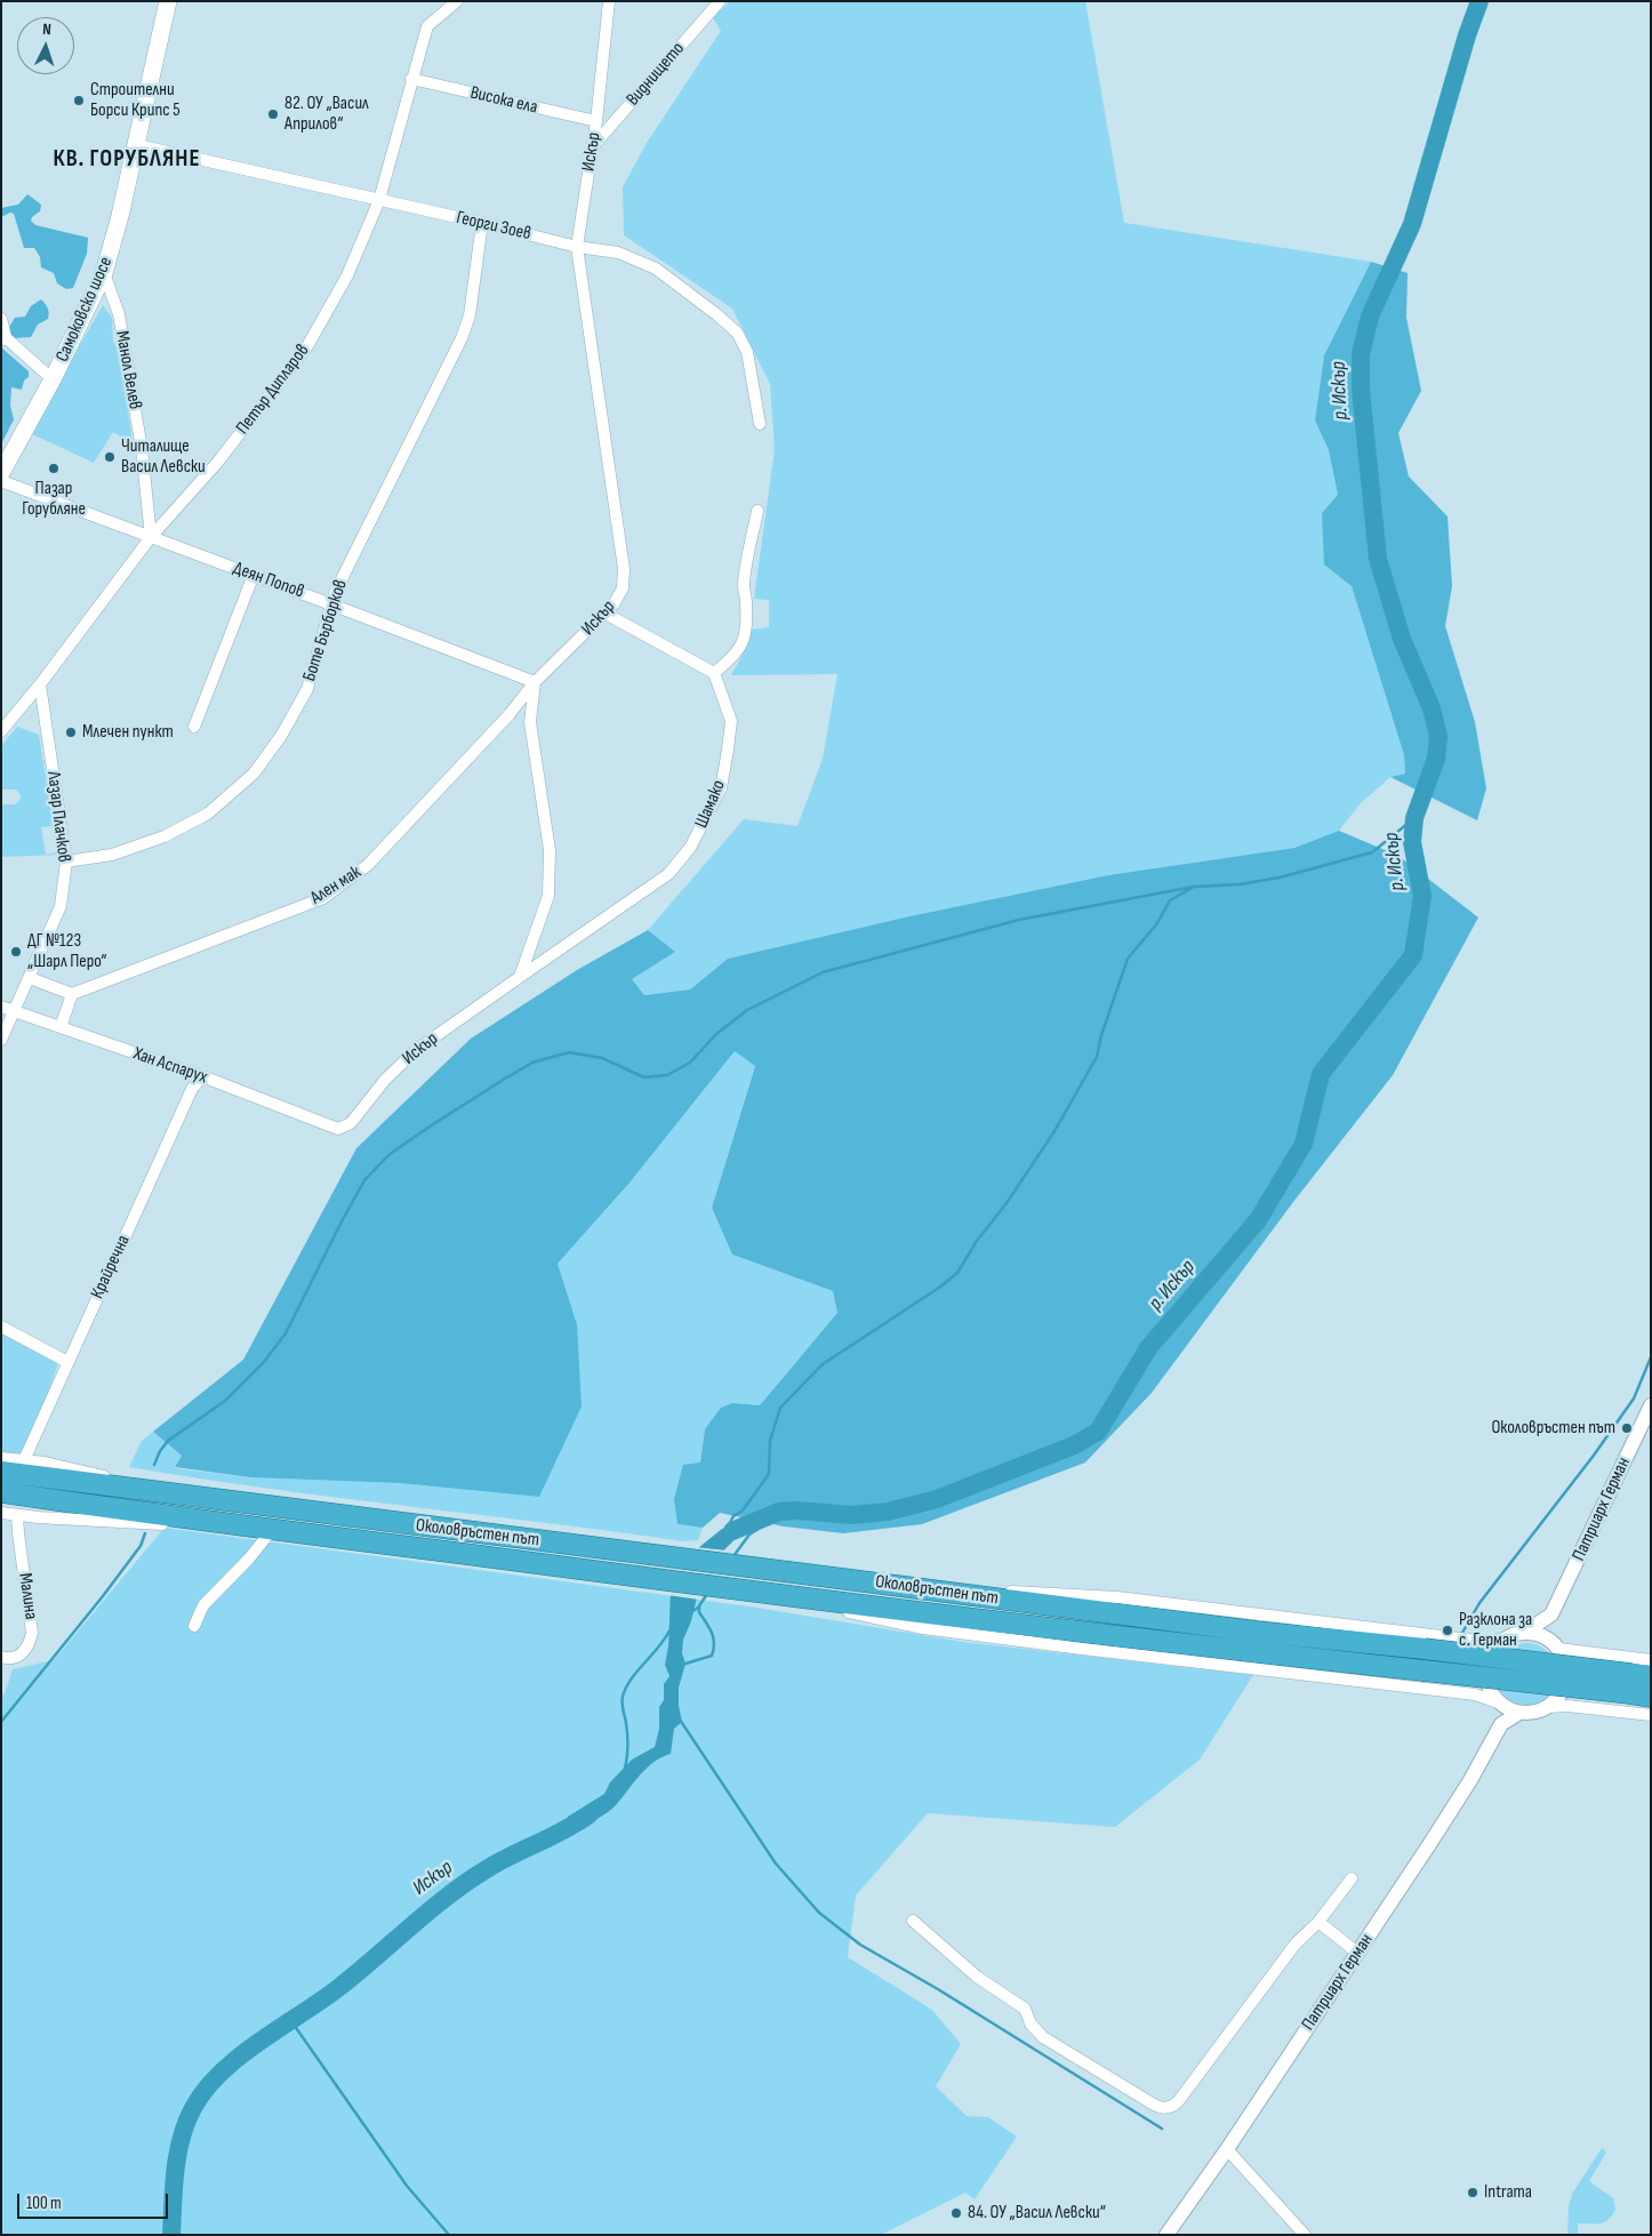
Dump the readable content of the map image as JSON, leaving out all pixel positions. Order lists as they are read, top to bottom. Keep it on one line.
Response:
{"streets":{"highway":["Околовръстен път"],"main road":["Самоковско шосе"],"street":["Виднището","Висока ела","Искър","Георги Зоев","Манол Велев","Петър Дипларов","Деян Попов","Боте Бърборков","Шамако","Лазар Плачков","Ален мак","Хан Аспарух","Крайречна","Патриарх Герман","Малина"]},"crossings":[["Виднището","Искър"],["Висока ела","Искър"],["Висока ела","Петър Дипларов"],["Искър","Георги Зоев"],["Искър","Деян Попов"],["Искър","Шамако"],["Искър","Ален мак"],["Искър","Хан Аспарух"],["Георги Зоев","Самоковско шосе"],["Георги Зоев","Петър Дипларов"],["Георги Зоев","Боте Бърборков"],["Самоковско шосе","Манол Велев"],["Манол Велев","Петър Дипларов"],["Манол Велев","Деян Попов"],["Петър Дипларов","Деян Попов"],["Петър Дипларов","Лазар Плачков"],["Деян Попов","Боте Бърборков"],["Деян Попов","Ален мак"],["Боте Бърборков","Лазар Плачков"],["Лазар Плачков","Хан Аспарух"],["Хан Аспарух","Крайречна"],["Крайречна","Околовръстен път"],["Околовръстен път","Малина"]],"districts":["КВ. ГОРУБЛЯНЕ"],"water":["р. Искър","Искър"],"places":["Строителни Борси Крипс 5","82. ОУ „Васил Априлов“","Читалище Васил Левски","Пазар Горубляне","Млечен пункт","ДГ №123 „Шарл Перо“","Околовръстен път","Разклона за с. Герман","Intrama","84. ОУ „Васил Левски“"],"scale_bar":"100 m","north":"top"}
